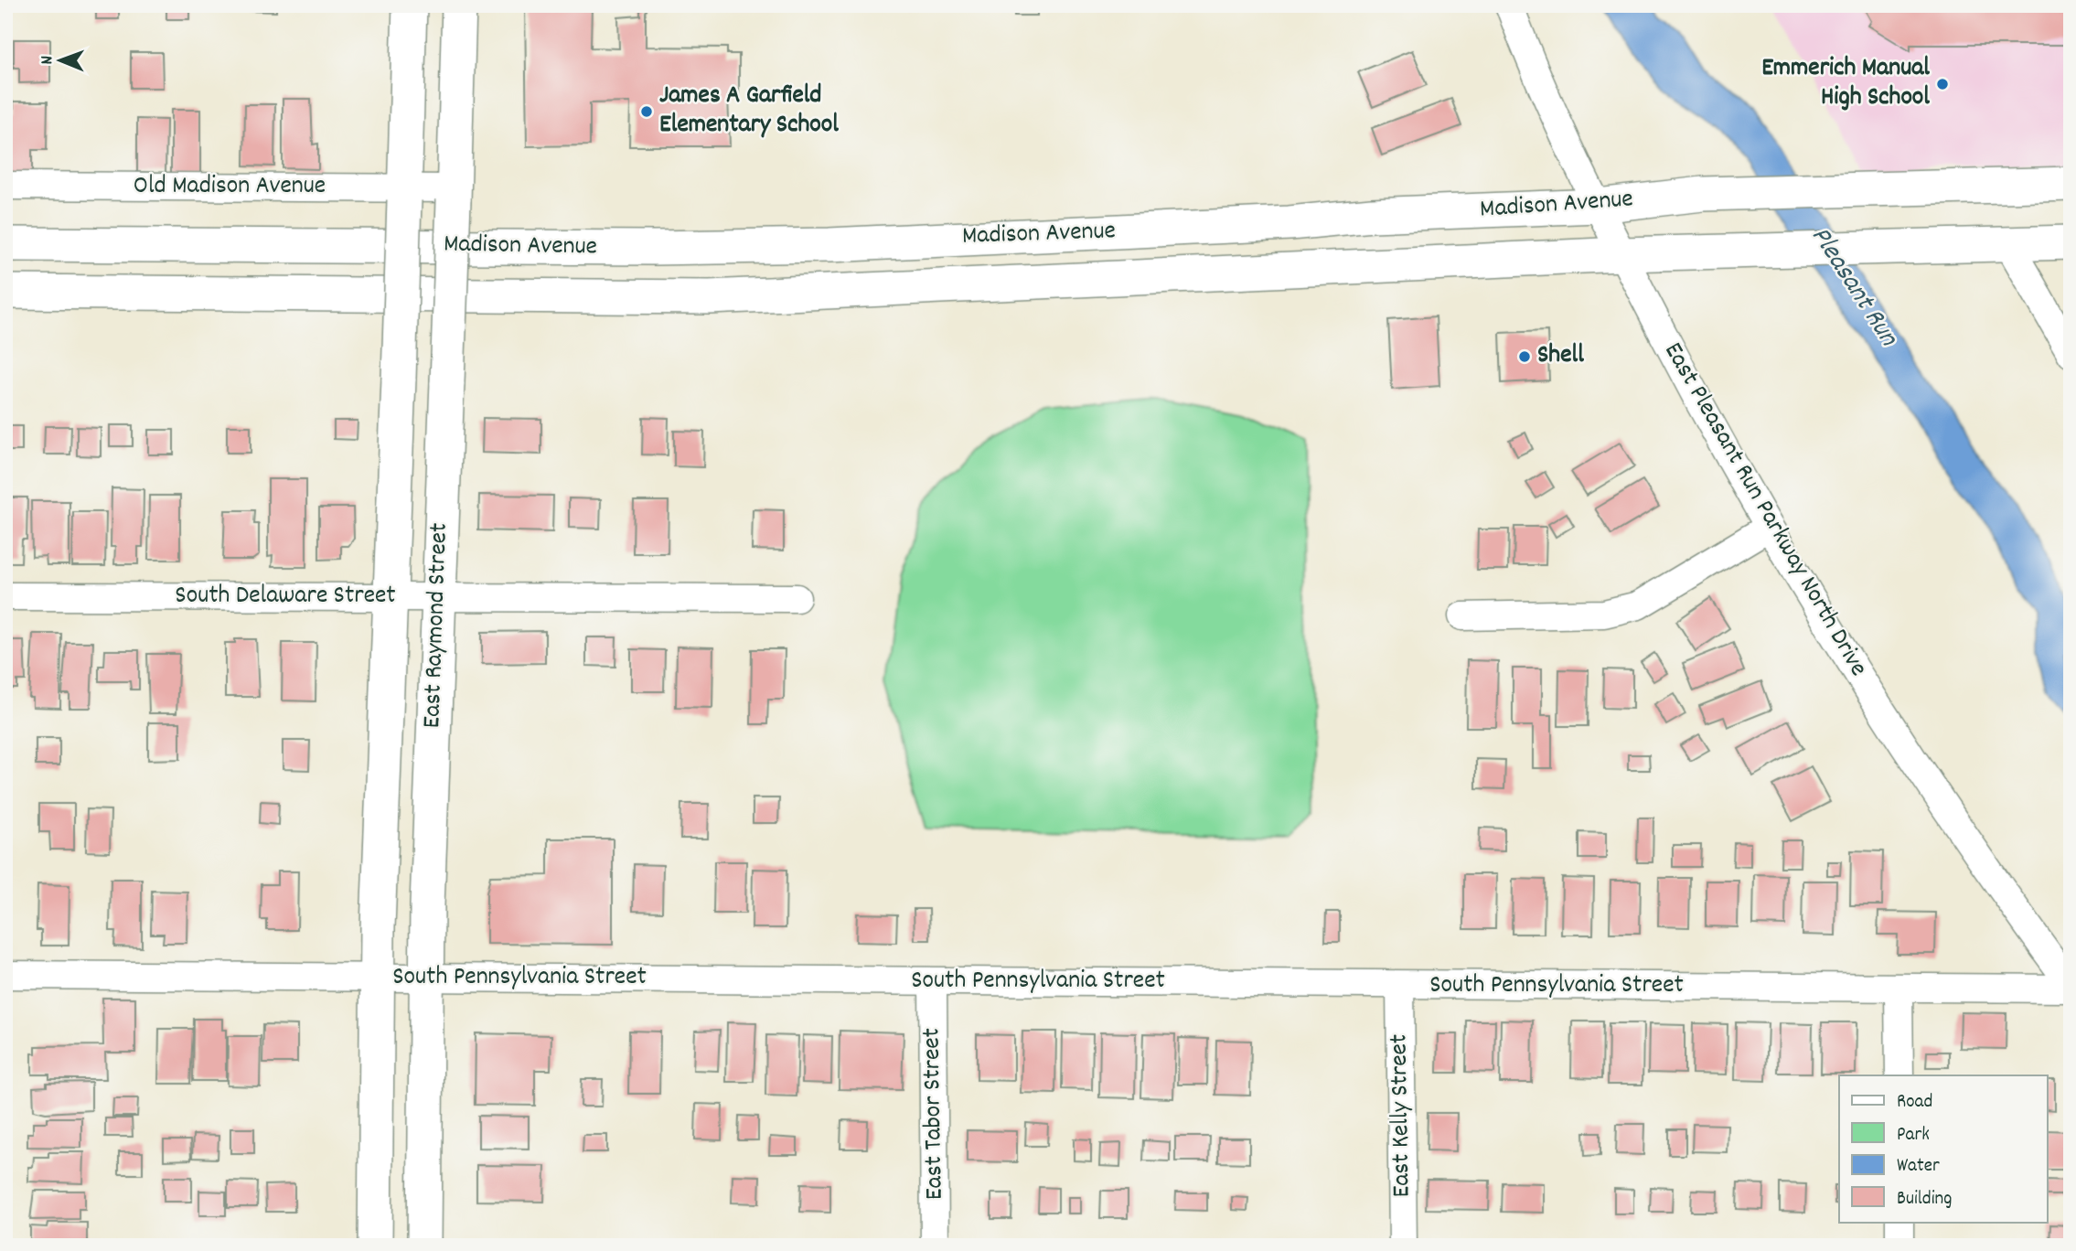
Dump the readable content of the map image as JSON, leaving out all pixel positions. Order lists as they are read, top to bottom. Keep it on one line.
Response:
{"streets":{"main road":["Madison Avenue","East Raymond Street"],"street":["Old Madison Avenue","East Pleasant Run Parkway North Drive","South Delaware Street","South Pennsylvania Street","East Tabor Street","East Kelly Street"]},"crossings":[["Old Madison Avenue","East Raymond Street"],["Madison Avenue","East Pleasant Run Parkway North Drive"],["East Pleasant Run Parkway North Drive","South Pennsylvania Street"],["South Delaware Street","East Raymond Street"],["East Raymond Street","South Pennsylvania Street"],["South Pennsylvania Street","East Tabor Street"],["South Pennsylvania Street","East Kelly Street"]],"water":["Pleasant Run"],"places":["Emmerich Manual High School","James A Garfield Elementary School","Shell"],"legend":["Road","Park","Water","Building"],"north":"left"}
